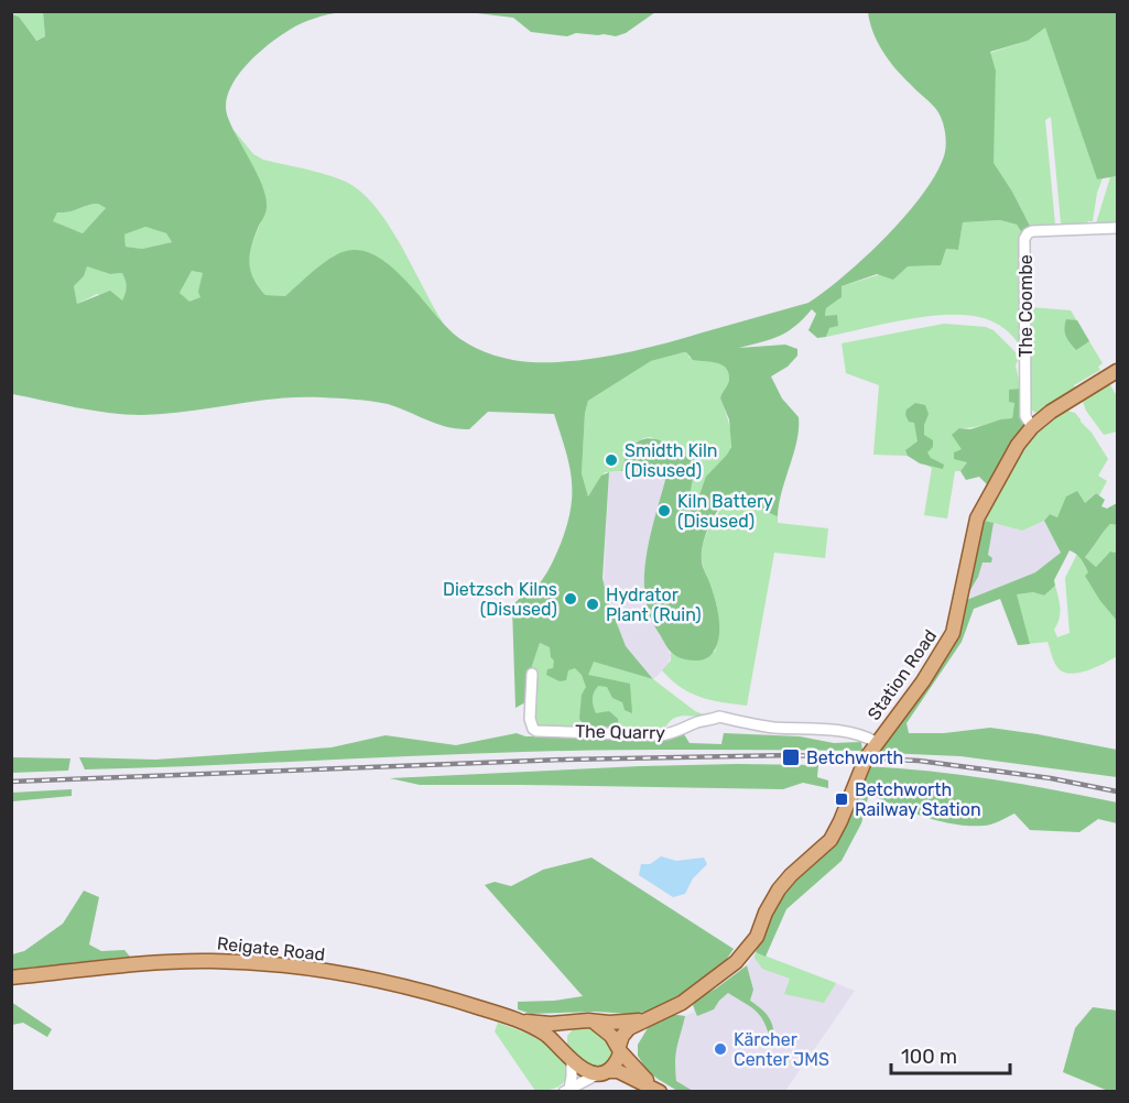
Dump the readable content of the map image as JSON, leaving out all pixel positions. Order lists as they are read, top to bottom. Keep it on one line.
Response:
{"streets":{"main road":["Station Road","Reigate Road"],"street":["The Coombe","The Quarry"]},"crossings":[["The Coombe","Station Road"],["Station Road","The Quarry"],["Station Road","Reigate Road"]],"places":{"other":["Smidth Kiln (Disused)","Kiln Battery (Disused)","Dietzsch Kilns (Disused)","Hydrator Plant (Ruin)","Kärcher Center JMS"],"transit":["Betchworth","Betchworth Railway Station"]},"scale_bar":"100 m"}
